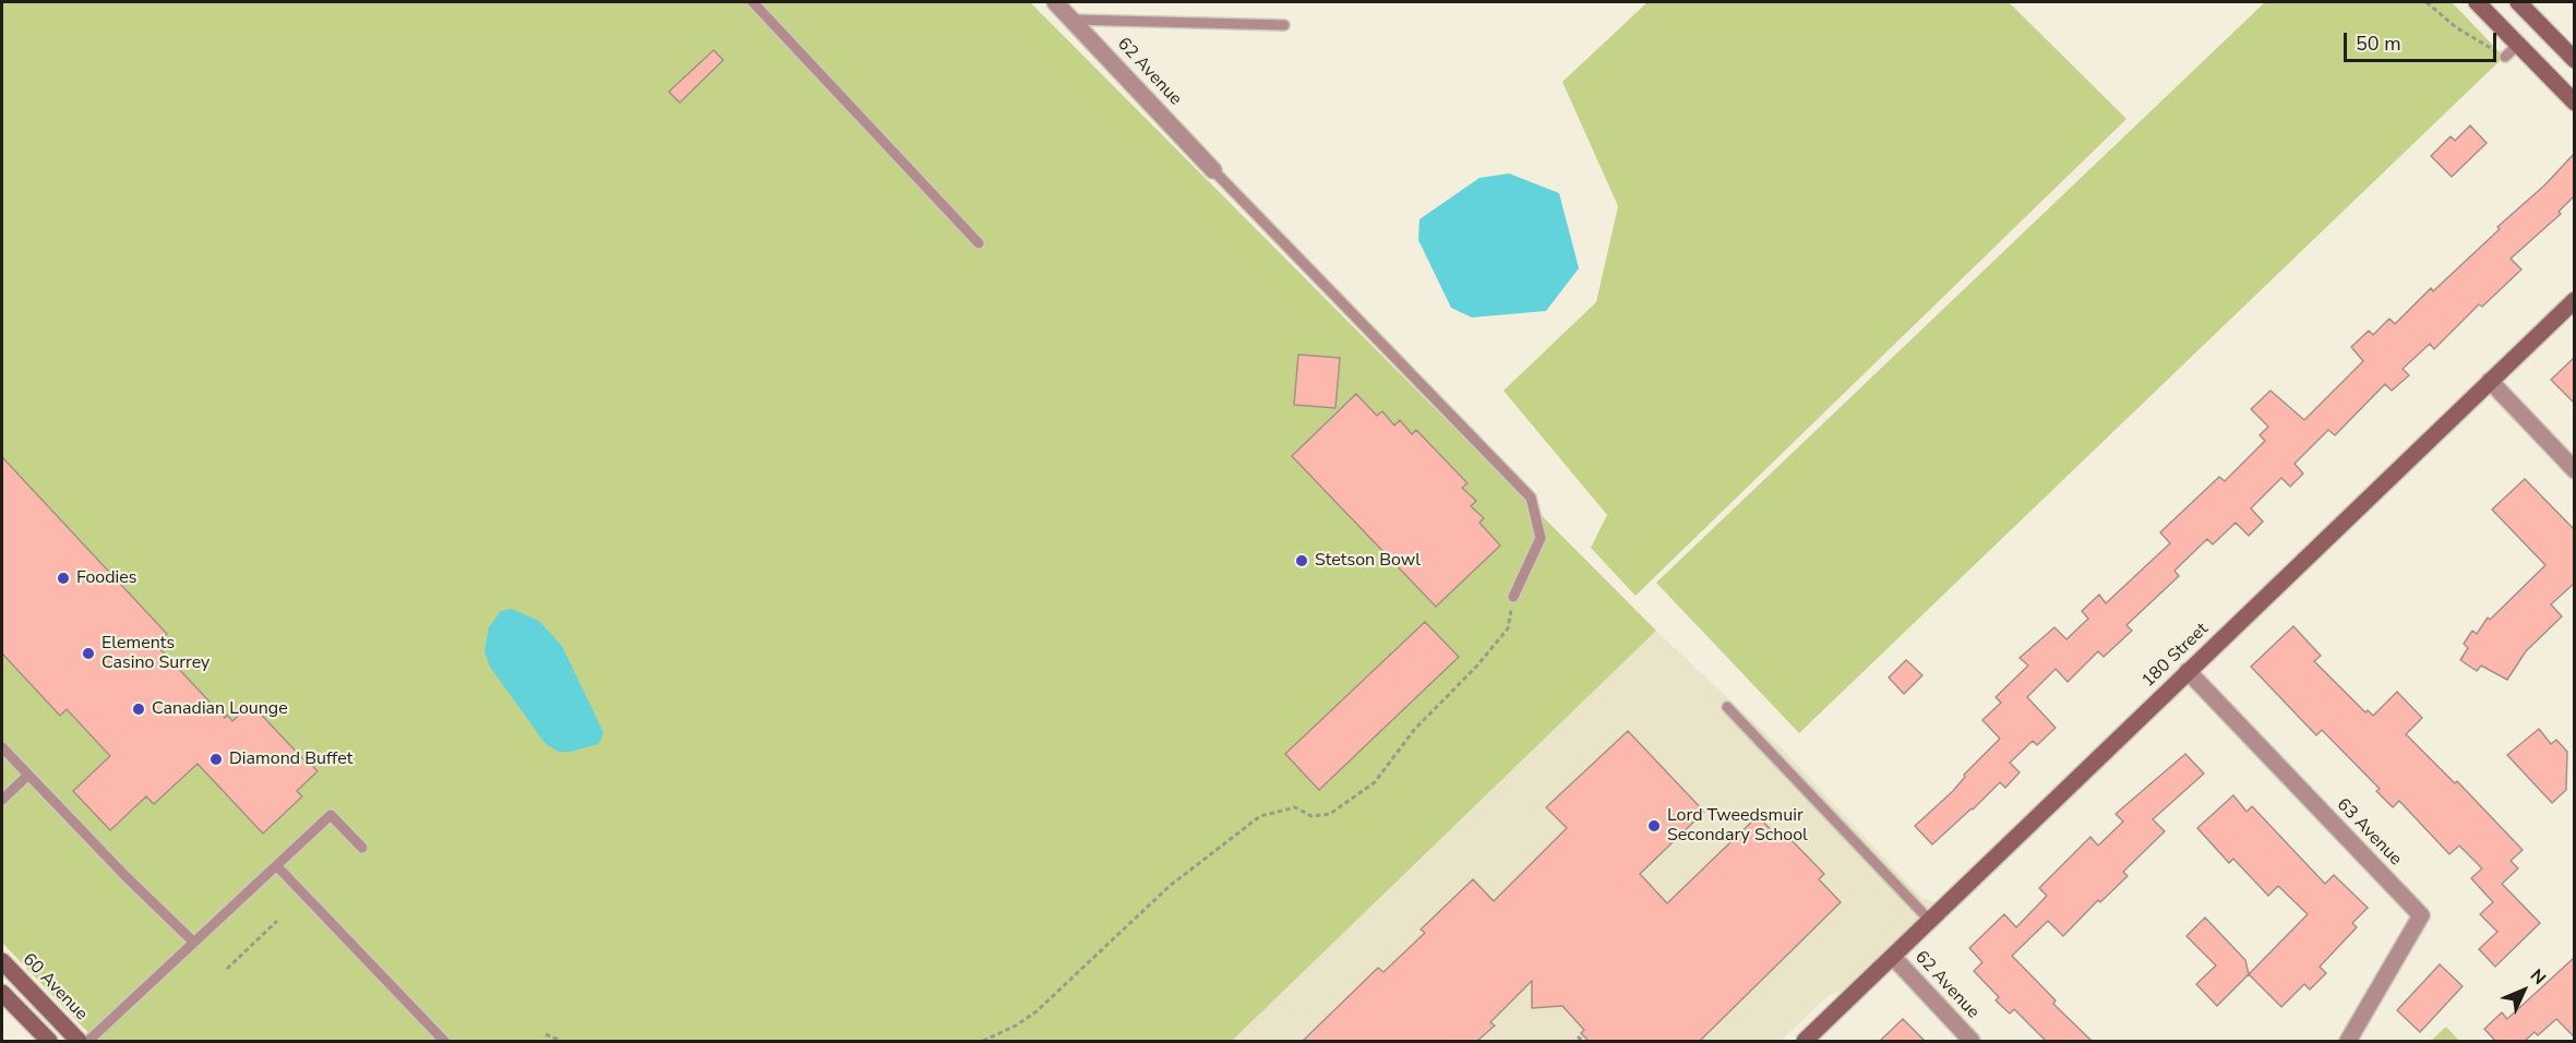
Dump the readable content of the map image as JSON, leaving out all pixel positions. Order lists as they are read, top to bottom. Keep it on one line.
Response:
{"streets":{"street":["62 Avenue","180 Street","63 Avenue","60 Avenue"]},"crossings":[["62 Avenue","180 Street"],["180 Street","63 Avenue"]],"places":["Stetson Bowl","Foodies","Elements Casino Surrey","Canadian Lounge","Diamond Buffet","Lord Tweedsmuir Secondary School"],"scale_bar":"50 m","north":"top right"}
